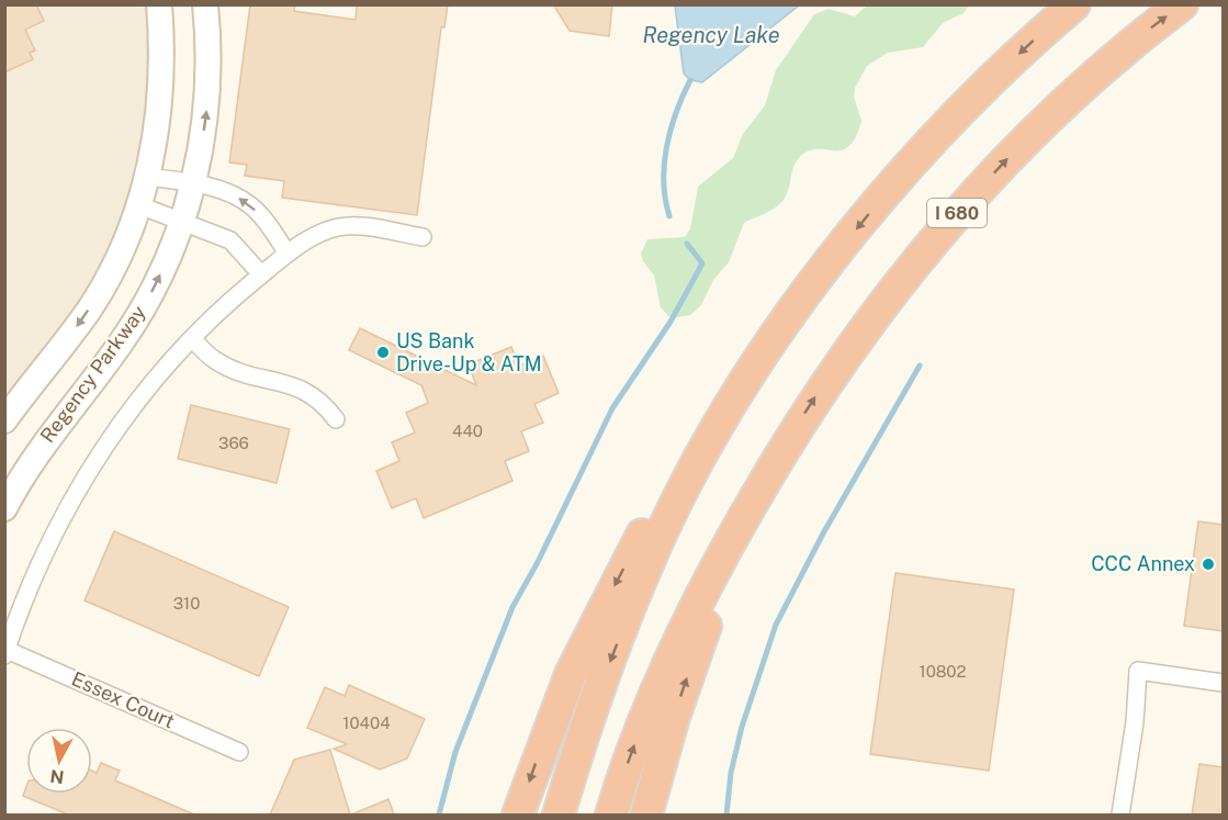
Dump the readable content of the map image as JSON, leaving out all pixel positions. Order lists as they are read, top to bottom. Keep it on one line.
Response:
{"streets":{"highway":["I 680"],"main road":["Regency Parkway"],"street":["Essex Court"]},"water":["Regency Lake"],"places":["US Bank Drive-Up & ATM","CCC Annex"],"house_numbers":["440","366","310","10802","10404"],"north":"bottom"}
